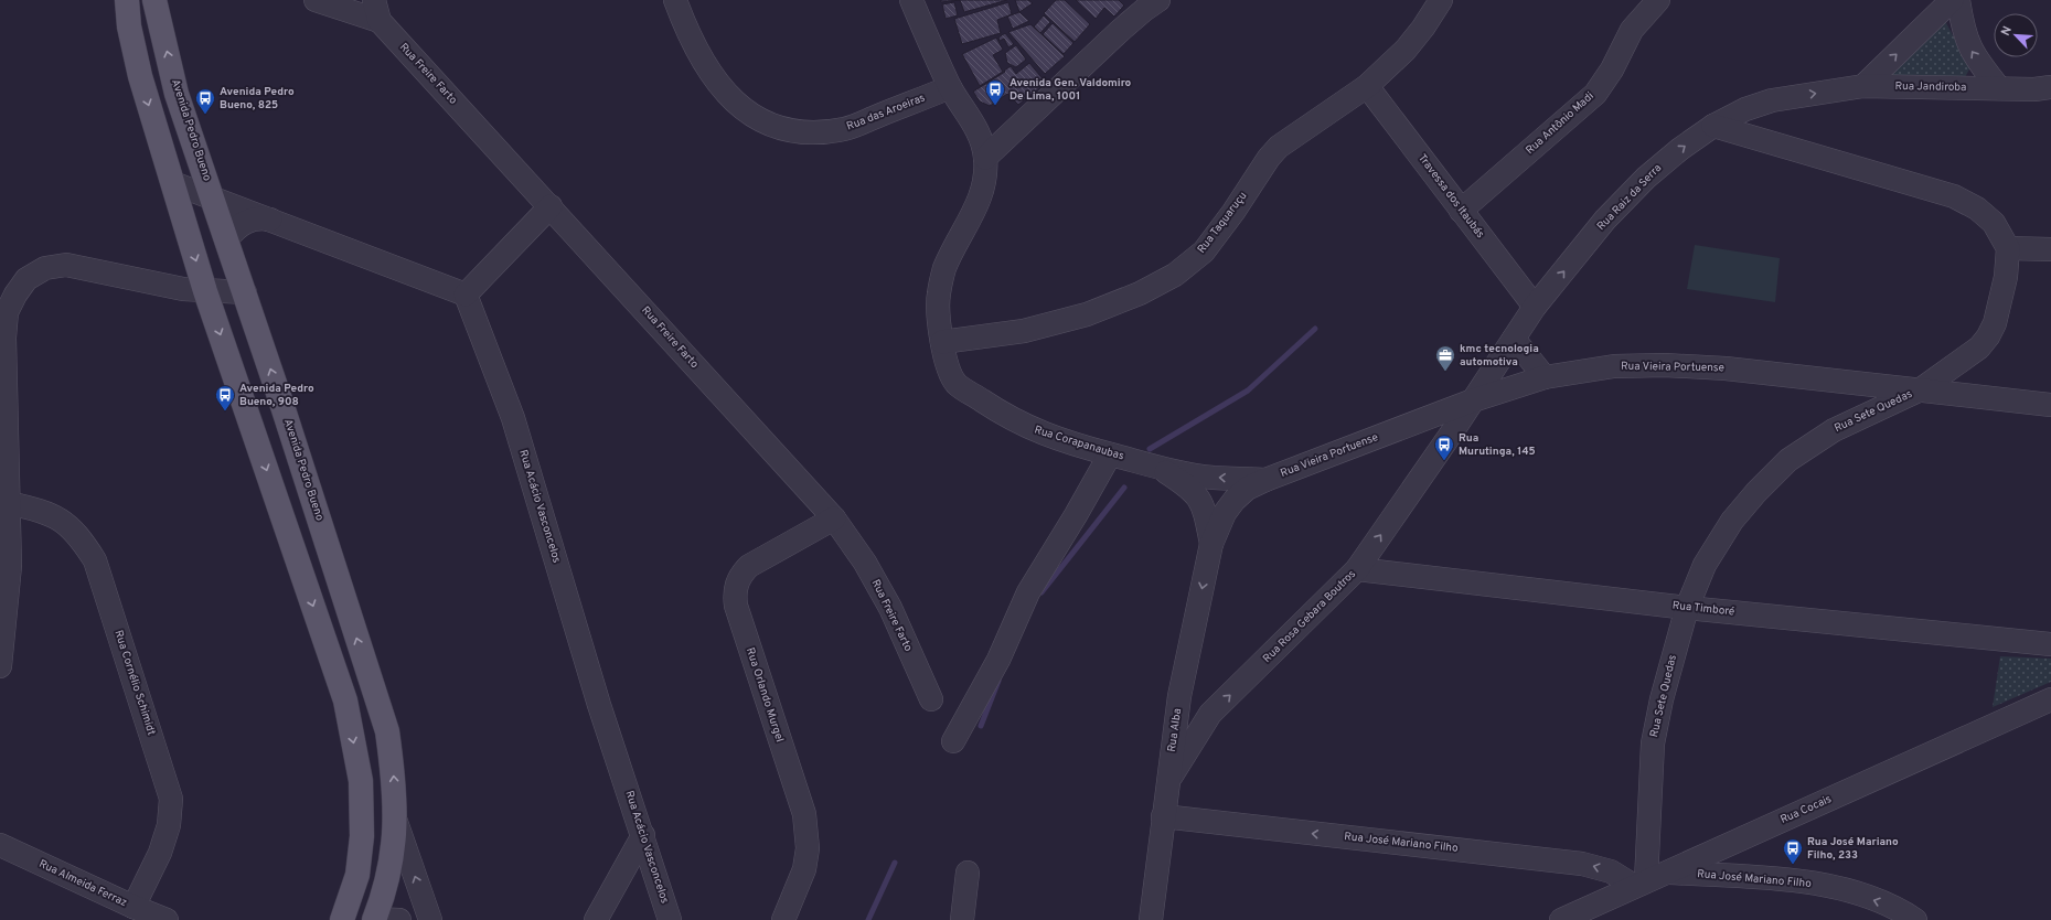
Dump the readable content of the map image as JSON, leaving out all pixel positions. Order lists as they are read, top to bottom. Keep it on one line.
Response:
{"streets":{"main road":["Avenida Pedro Bueno"],"street":["Rua Freire Farto","Rua Jandiroba","Rua das Aroeiras","Rua Antônio Madi","Travessa dos Itaubás","Rua Raiz da Serra","Rua Taquaruçu","Rua Vieira Portuense","Rua Sete Quedas","Rua Corapanaubas","Rua Acácio Vasconcelos","Rua Timboré","Rua Rosa Gebara Boutros","Rua Cornélio Schimidt","Rua Orlando Murgel","Rua Alba","Rua Cocais","Rua José Mariano Filho","Rua Almeida Ferraz"]},"crossings":[["Rua Freire Farto","Rua Orlando Murgel"],["Rua Jandiroba","Rua Raiz da Serra"],["Rua das Aroeiras","Rua Corapanaubas"],["Rua Antônio Madi","Travessa dos Itaubás"],["Travessa dos Itaubás","Rua Raiz da Serra"],["Travessa dos Itaubás","Rua Taquaruçu"],["Rua Raiz da Serra","Rua Vieira Portuense"],["Rua Raiz da Serra","Rua Rosa Gebara Boutros"],["Rua Taquaruçu","Rua Corapanaubas"],["Rua Vieira Portuense","Rua Sete Quedas"],["Rua Vieira Portuense","Rua Corapanaubas"],["Rua Vieira Portuense","Rua Rosa Gebara Boutros"],["Rua Vieira Portuense","Rua Alba"],["Rua Sete Quedas","Rua Timboré"],["Rua Sete Quedas","Rua Cocais"],["Rua Sete Quedas","Rua José Mariano Filho"],["Rua Corapanaubas","Rua Alba"],["Rua Timboré","Rua Rosa Gebara Boutros"],["Rua Rosa Gebara Boutros","Rua Alba"],["Rua Cornélio Schimidt","Rua Almeida Ferraz"],["Rua Alba","Rua José Mariano Filho"],["Rua Cocais","Rua José Mariano Filho"]],"one_way":["Rua Raiz da Serra","Rua Rosa Gebara Boutros","Rua José Mariano Filho"],"places":{"bus stop":["Avenida Gen. Valdomiro De Lima, 1001","Avenida Pedro Bueno, 825","Avenida Pedro Bueno, 908","Rua Murutinga, 145","Rua José Mariano Filho, 233"],"office":["kmc tecnologia automotiva"]},"north":"top left"}
